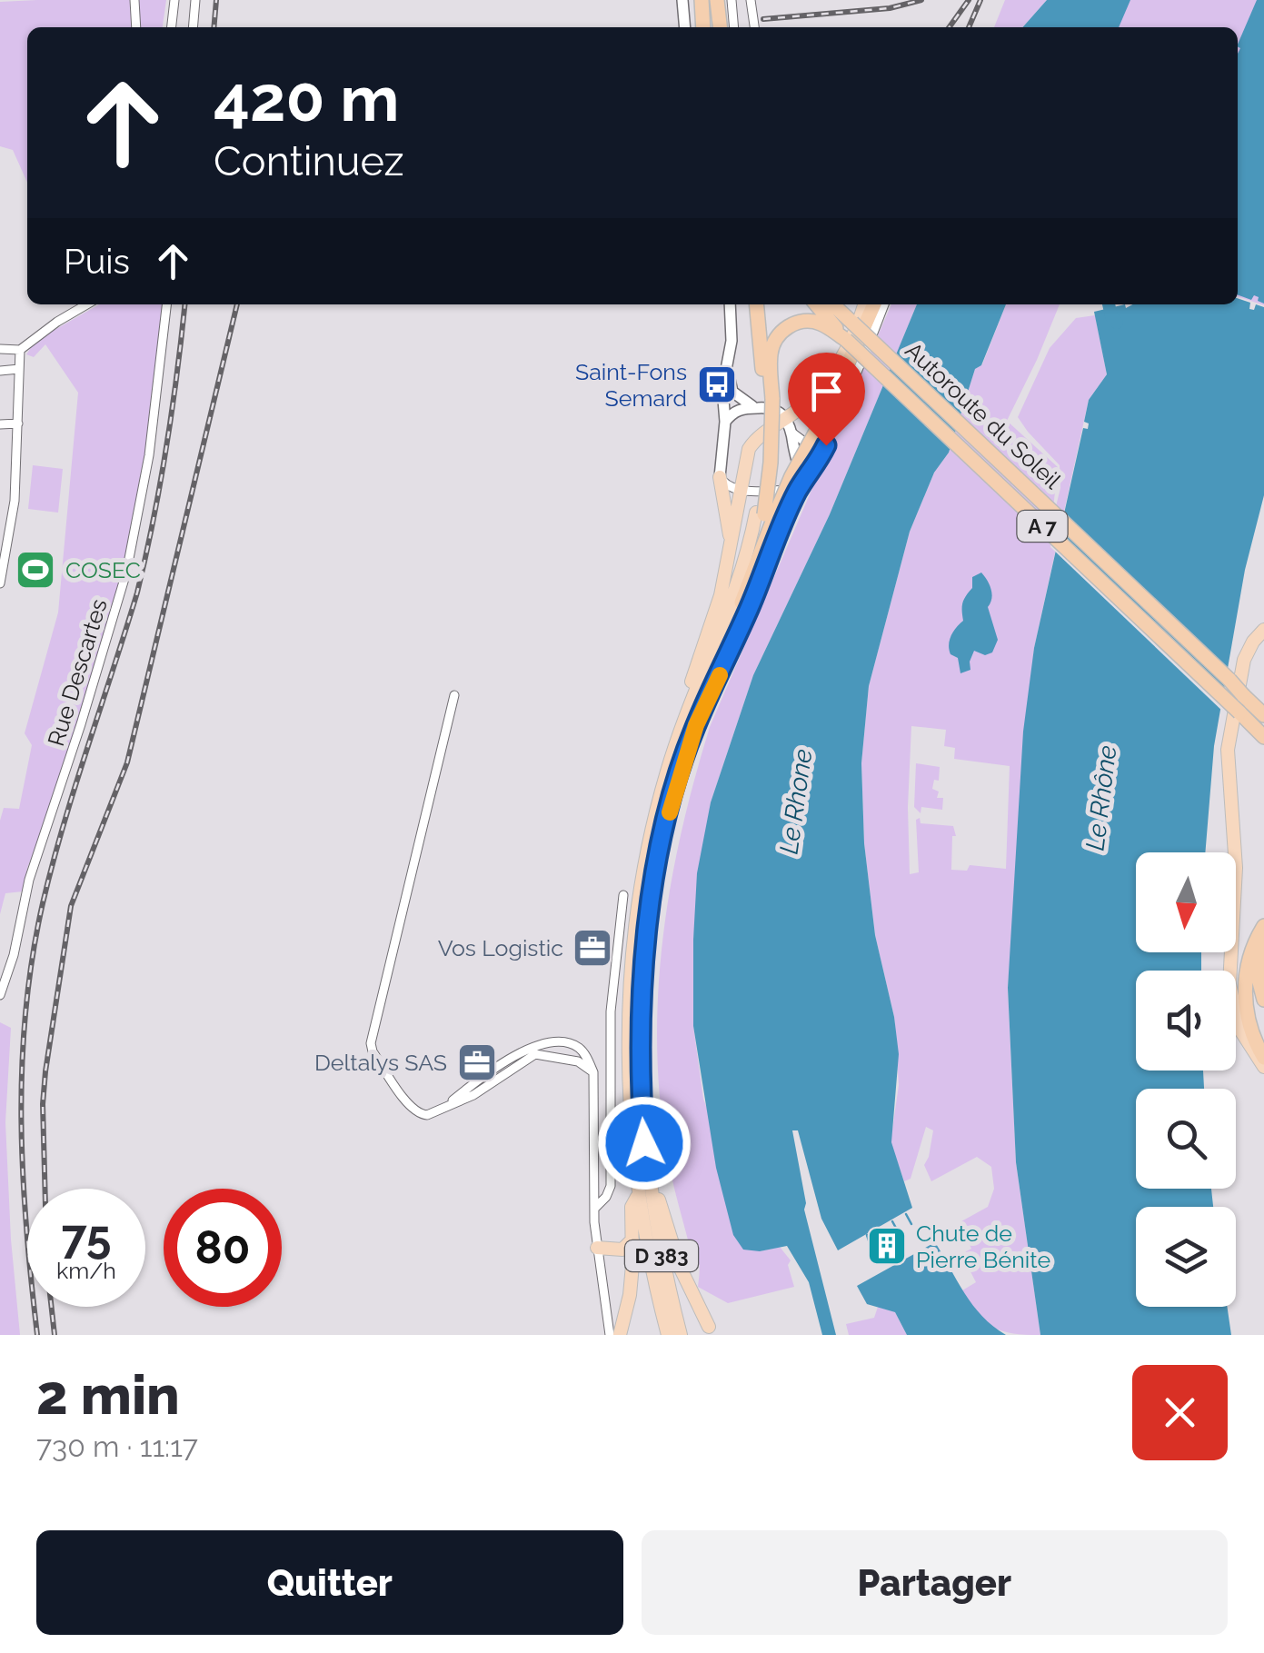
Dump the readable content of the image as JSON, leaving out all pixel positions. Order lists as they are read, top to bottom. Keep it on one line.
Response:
{"streets":{"highway":["Autoroute du Soleil","A 7","D 383"],"street":["Rue Descartes"]},"water":["Le Rhône","Le Rhone"],"places":{"bus stop":["Saint-Fons Semard"],"sports":["COSEC"],"office":["Vos Logistic","Deltalys SAS"],"building":["Chute de Pierre Bénite"]},"north":"bottom","page":{"turn":["420 m","Continuez"],"then":"Puis","speed":"75 km/h","limit":"80","heading":["2 min","730 m · 11:17"],"buttons":["Quitter","Partager"]}}
